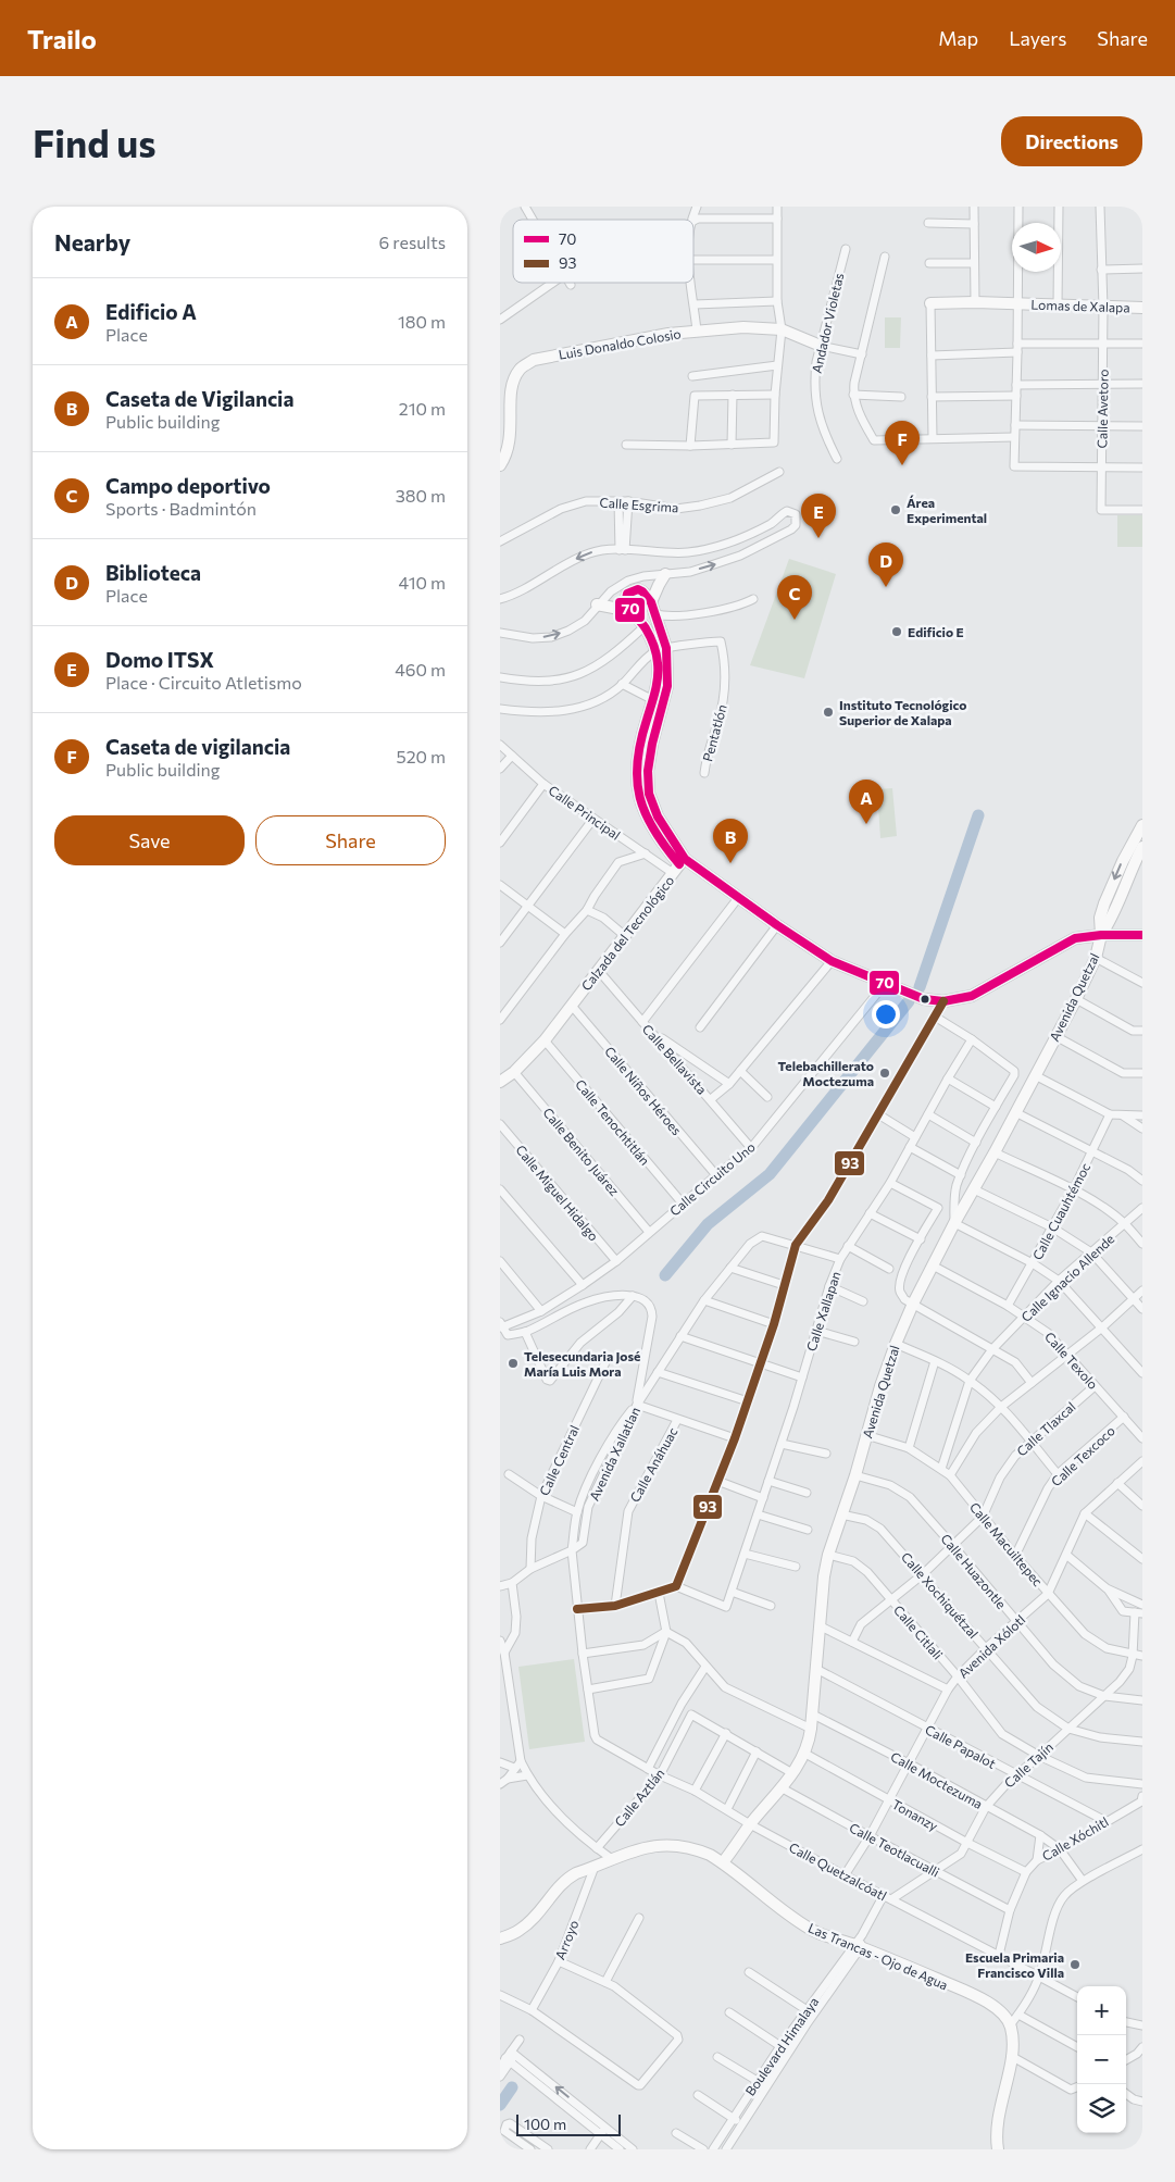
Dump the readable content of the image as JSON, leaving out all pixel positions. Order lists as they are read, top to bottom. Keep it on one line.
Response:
{"streets":{"street":["Lomas de Xalapa","Andador Violetas","Luis Donaldo Colosio","Calle Avetoro","Calle Esgrima","Pentatlón","Calle Principal","Calzada del Tecnológico","Avenida Quetzal","Calle Bellavista","Calle Niños Héroes","Calle Tenochtitlán","Calle Benito Juárez","Calle Circuito Uno","Calle Miguel Hidalgo","Calle Cuauhtémoc","Calle Ignacio Allende","Calle Xallapan","Calle Texolo","Calle Tlaxcal","Avenida Xallatlan","Calle Texcoco","Calle Central","Calle Anáhuac","Calle Macuiltepec","Calle Huazontle","Calle Xochiquétzal","Calle Citlali","Avenida Xólotl","Calle Papalot","Calle Tajín","Calle Moctezuma","Calle Aztlán","Tonanzy","Calle Xóchitl","Calle Teotlacualli","Calle Quetzalcóatl","Arroyo","Las Trancas - Ojo de Agua","Boulevard Himalaya"]},"crossings":[["Lomas de Xalapa","Calle Avetoro"],["Andador Violetas","Luis Donaldo Colosio"],["Calle Principal","Calzada del Tecnológico"],["Calzada del Tecnológico","Calle Bellavista"],["Calzada del Tecnológico","Calle Niños Héroes"],["Calzada del Tecnológico","Calle Tenochtitlán"],["Calzada del Tecnológico","Calle Benito Juárez"],["Avenida Quetzal","Calle Texolo"],["Avenida Quetzal","Calle Macuiltepec"],["Avenida Quetzal","Calle Huazontle"],["Avenida Quetzal","Calle Xochiquétzal"],["Avenida Quetzal","Calle Citlali"],["Avenida Quetzal","Calle Papalot"],["Avenida Quetzal","Calle Moctezuma"],["Avenida Quetzal","Tonanzy"],["Avenida Quetzal","Calle Teotlacualli"],["Avenida Quetzal","Calle Quetzalcóatl"],["Avenida Quetzal","Las Trancas - Ojo de Agua"],["Calle Bellavista","Calle Circuito Uno"],["Calle Niños Héroes","Calle Circuito Uno"],["Calle Tenochtitlán","Calle Circuito Uno"],["Calle Benito Juárez","Calle Circuito Uno"],["Calle Circuito Uno","Calle Miguel Hidalgo"],["Calle Cuauhtémoc","Calle Texolo"],["Calle Ignacio Allende","Calle Texolo"],["Calle Texolo","Calle Tlaxcal"],["Calle Texolo","Calle Texcoco"],["Calle Tlaxcal","Calle Macuiltepec"],["Calle Tlaxcal","Calle Huazontle"],["Calle Tlaxcal","Calle Xochiquétzal"],["Calle Tlaxcal","Calle Citlali"],["Calle Texcoco","Calle Macuiltepec"],["Calle Macuiltepec","Avenida Xólotl"],["Calle Macuiltepec","Calle Tajín"],["Calle Huazontle","Avenida Xólotl"],["Calle Huazontle","Calle Tajín"],["Calle Xochiquétzal","Avenida Xólotl"],["Calle Xochiquétzal","Calle Tajín"],["Calle Citlali","Avenida Xólotl"],["Calle Citlali","Calle Tajín"],["Avenida Xólotl","Calle Papalot"],["Avenida Xólotl","Calle Moctezuma"],["Avenida Xólotl","Tonanzy"],["Avenida Xólotl","Calle Teotlacualli"],["Avenida Xólotl","Calle Quetzalcóatl"],["Calle Papalot","Calle Tajín"],["Calle Papalot","Calle Xóchitl"],["Calle Tajín","Calle Moctezuma"],["Calle Tajín","Tonanzy"],["Calle Tajín","Calle Teotlacualli"],["Calle Tajín","Calle Quetzalcóatl"],["Calle Moctezuma","Calle Xóchitl"],["Calle Aztlán","Calle Quetzalcóatl"],["Tonanzy","Calle Xóchitl"],["Calle Xóchitl","Calle Teotlacualli"],["Calle Xóchitl","Calle Quetzalcóatl"],["Arroyo","Las Trancas - Ojo de Agua"],["Las Trancas - Ojo de Agua","Boulevard Himalaya"]],"places":["Área Experimental","Edificio E","Instituto Tecnológico Superior de Xalapa","Telebachillerato Moctezuma","Telesecundaria José María Luis Mora","Escuela Primaria Francisco Villa"],"lines":["transit line 70","transit line 93"],"legend":["70","93"],"scale_bar":"100 m","north":"right","page":{"header":"Trailo","nav":["Map","Layers","Share"],"buttons":["Directions",["Save","Share"]],"title":"Find us","heading":["Nearby","6 results"],"list":[{"mark":"A","name":"Edificio A","note":"Place","value":"180 m"},{"mark":"B","name":"Caseta de Vigilancia","note":"Public building","value":"210 m"},{"mark":"C","name":"Campo deportivo","note":"Sports · Badmintón","value":"380 m"},{"mark":"D","name":"Biblioteca","note":"Place","value":"410 m"},{"mark":"E","name":"Domo ITSX","note":"Place · Circuito Atletismo","value":"460 m"},{"mark":"F","name":"Caseta de vigilancia","note":"Public building","value":"520 m"}],"pins":["F","E","D","C","A","B"],"map_buttons":["+","−"],"scale":"100 m"}}
